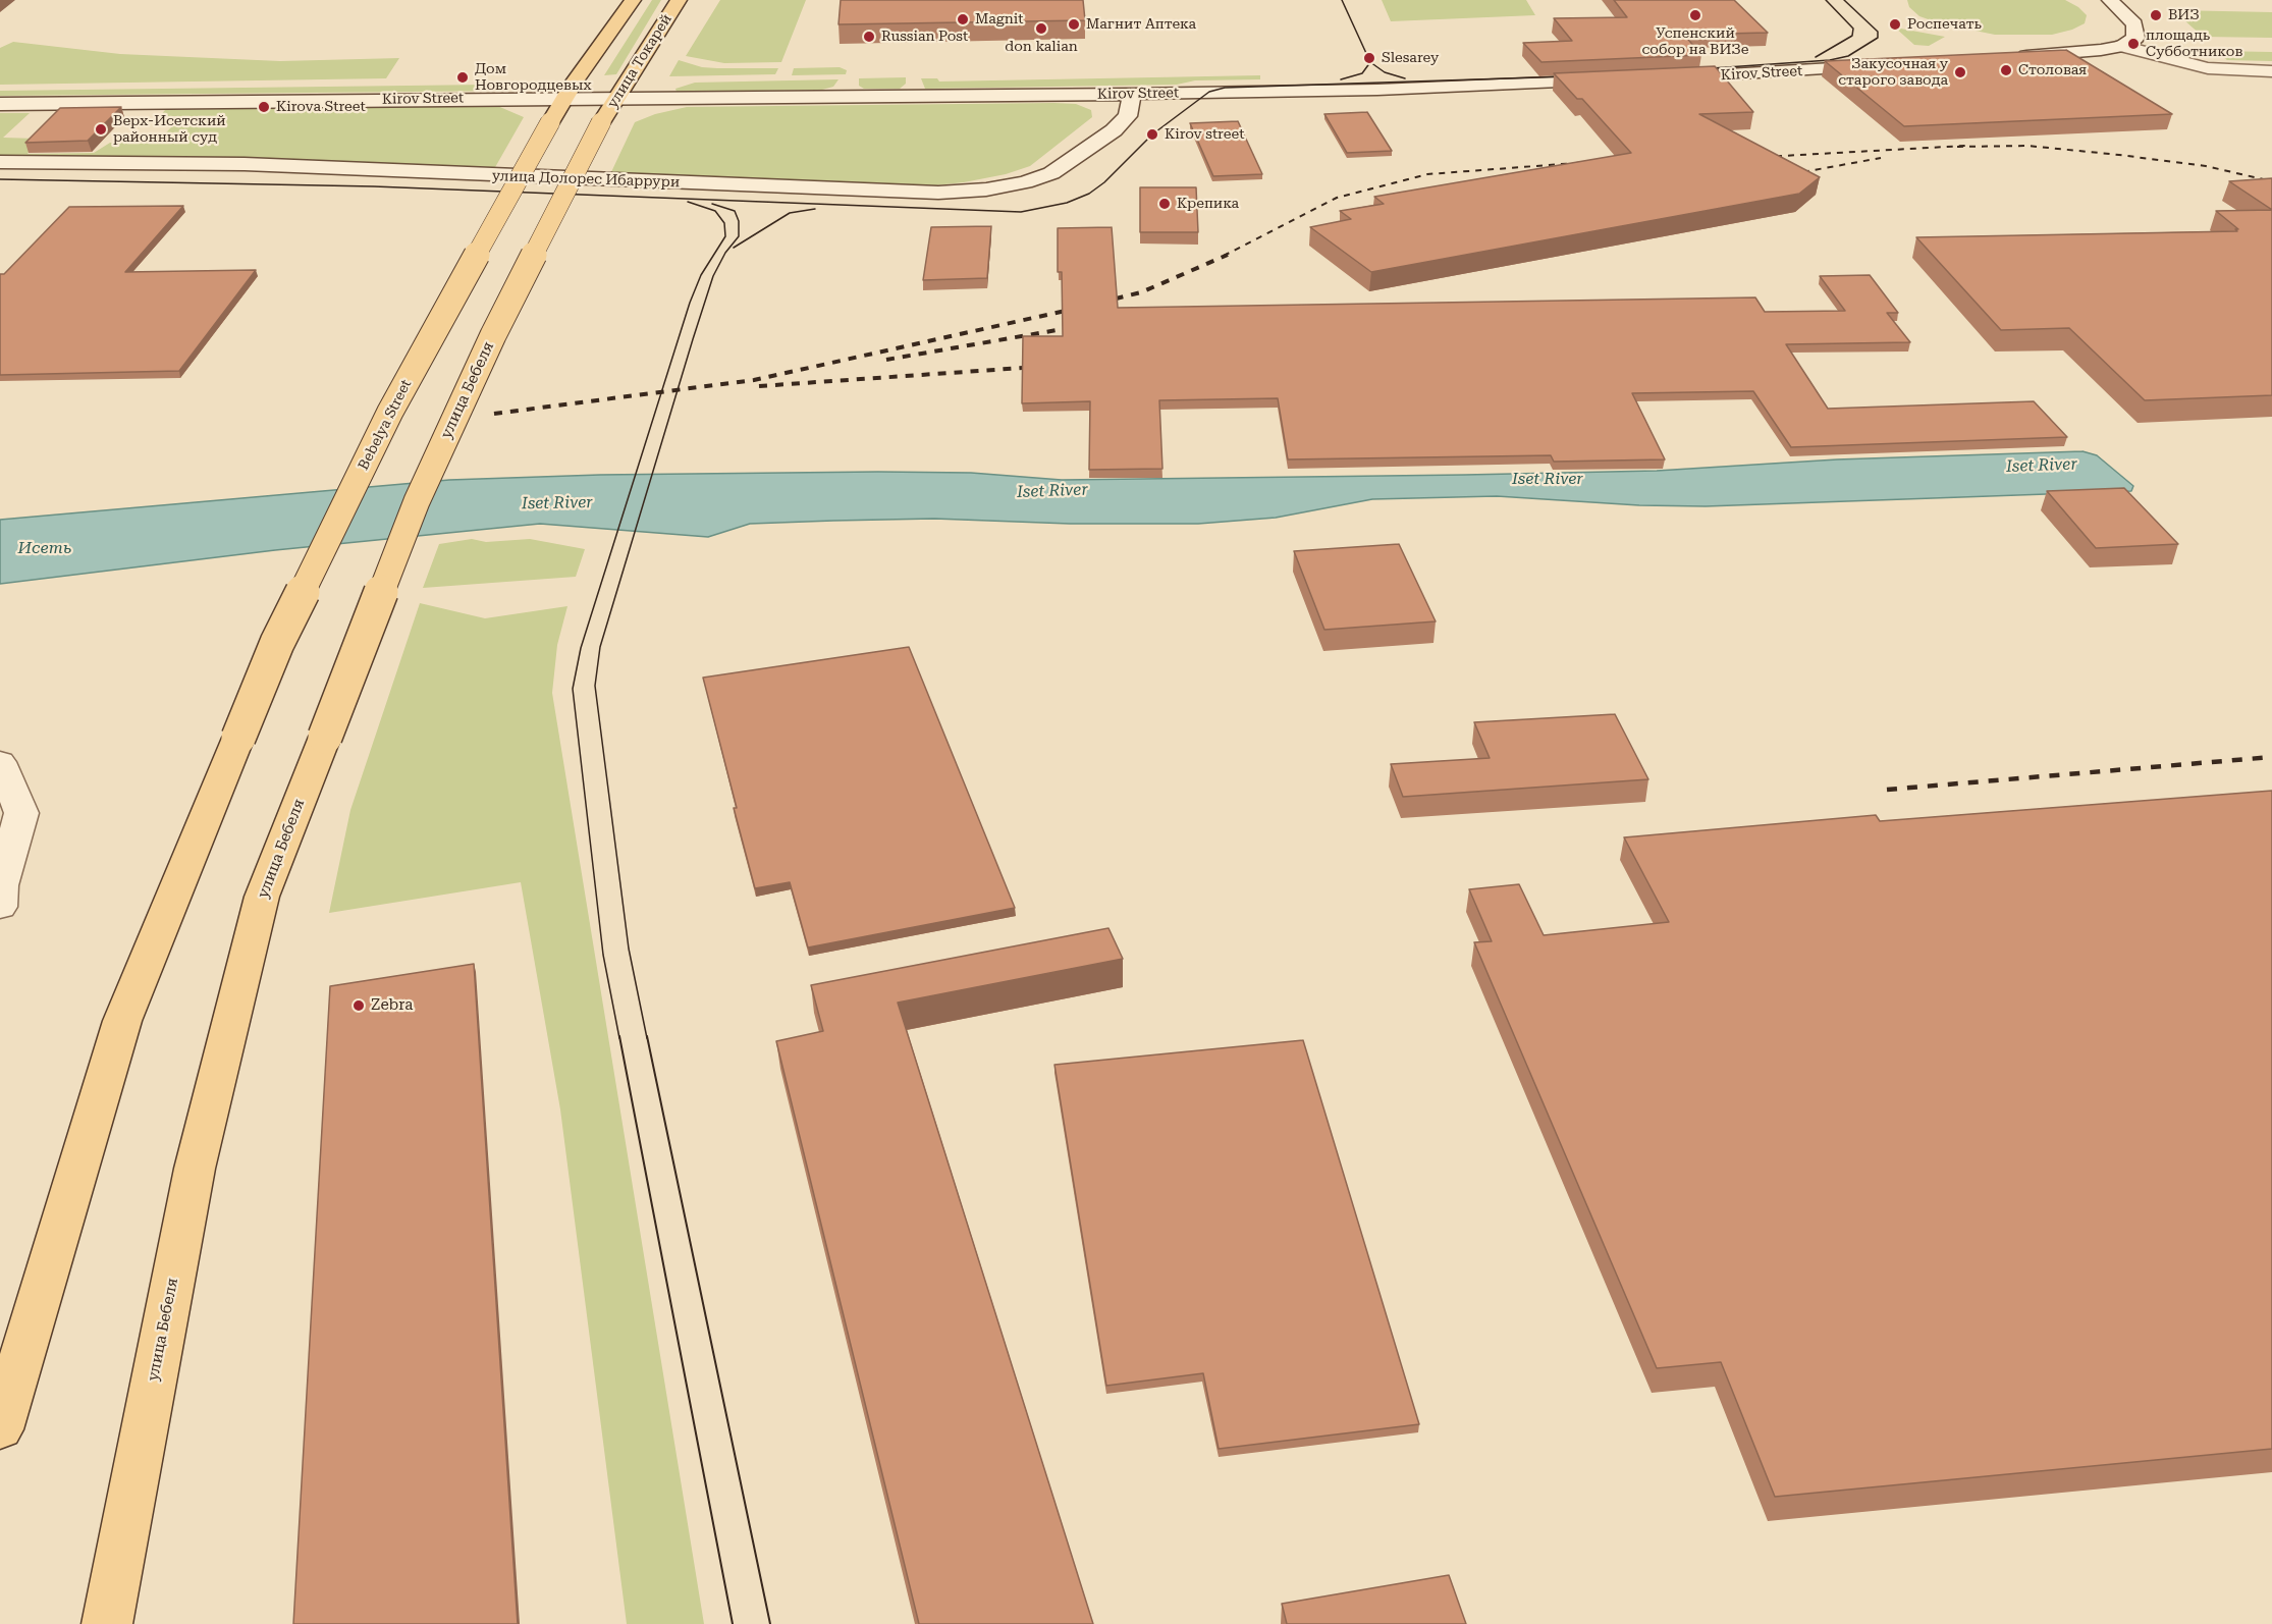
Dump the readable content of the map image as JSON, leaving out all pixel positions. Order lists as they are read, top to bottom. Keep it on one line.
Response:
{"streets":{"main road":["улица Токарей","Kirov Street","улица Долорес Ибаррури","улица Бебеля","Bebelya Street"]},"crossings":[["улица Токарей","Kirov Street"],["улица Токарей","улица Бебеля"],["Kirov Street","улица Долорес Ибаррури"],["Kirov Street","Bebelya Street"]],"water":["Iset River","Исеть"],"places":["Успенский собор на ВИЗе","ВИЗ","Magnit","Магнит Аптека","Роспечать","don kalian","Russian Post","площадь Субботников","Slesarey","Столовая","Закусочная у старого завода","Дом Новгородцевых","Kirova Street","Верх-Исетский районный суд","Kirov street","Крепика","Zebra"]}
